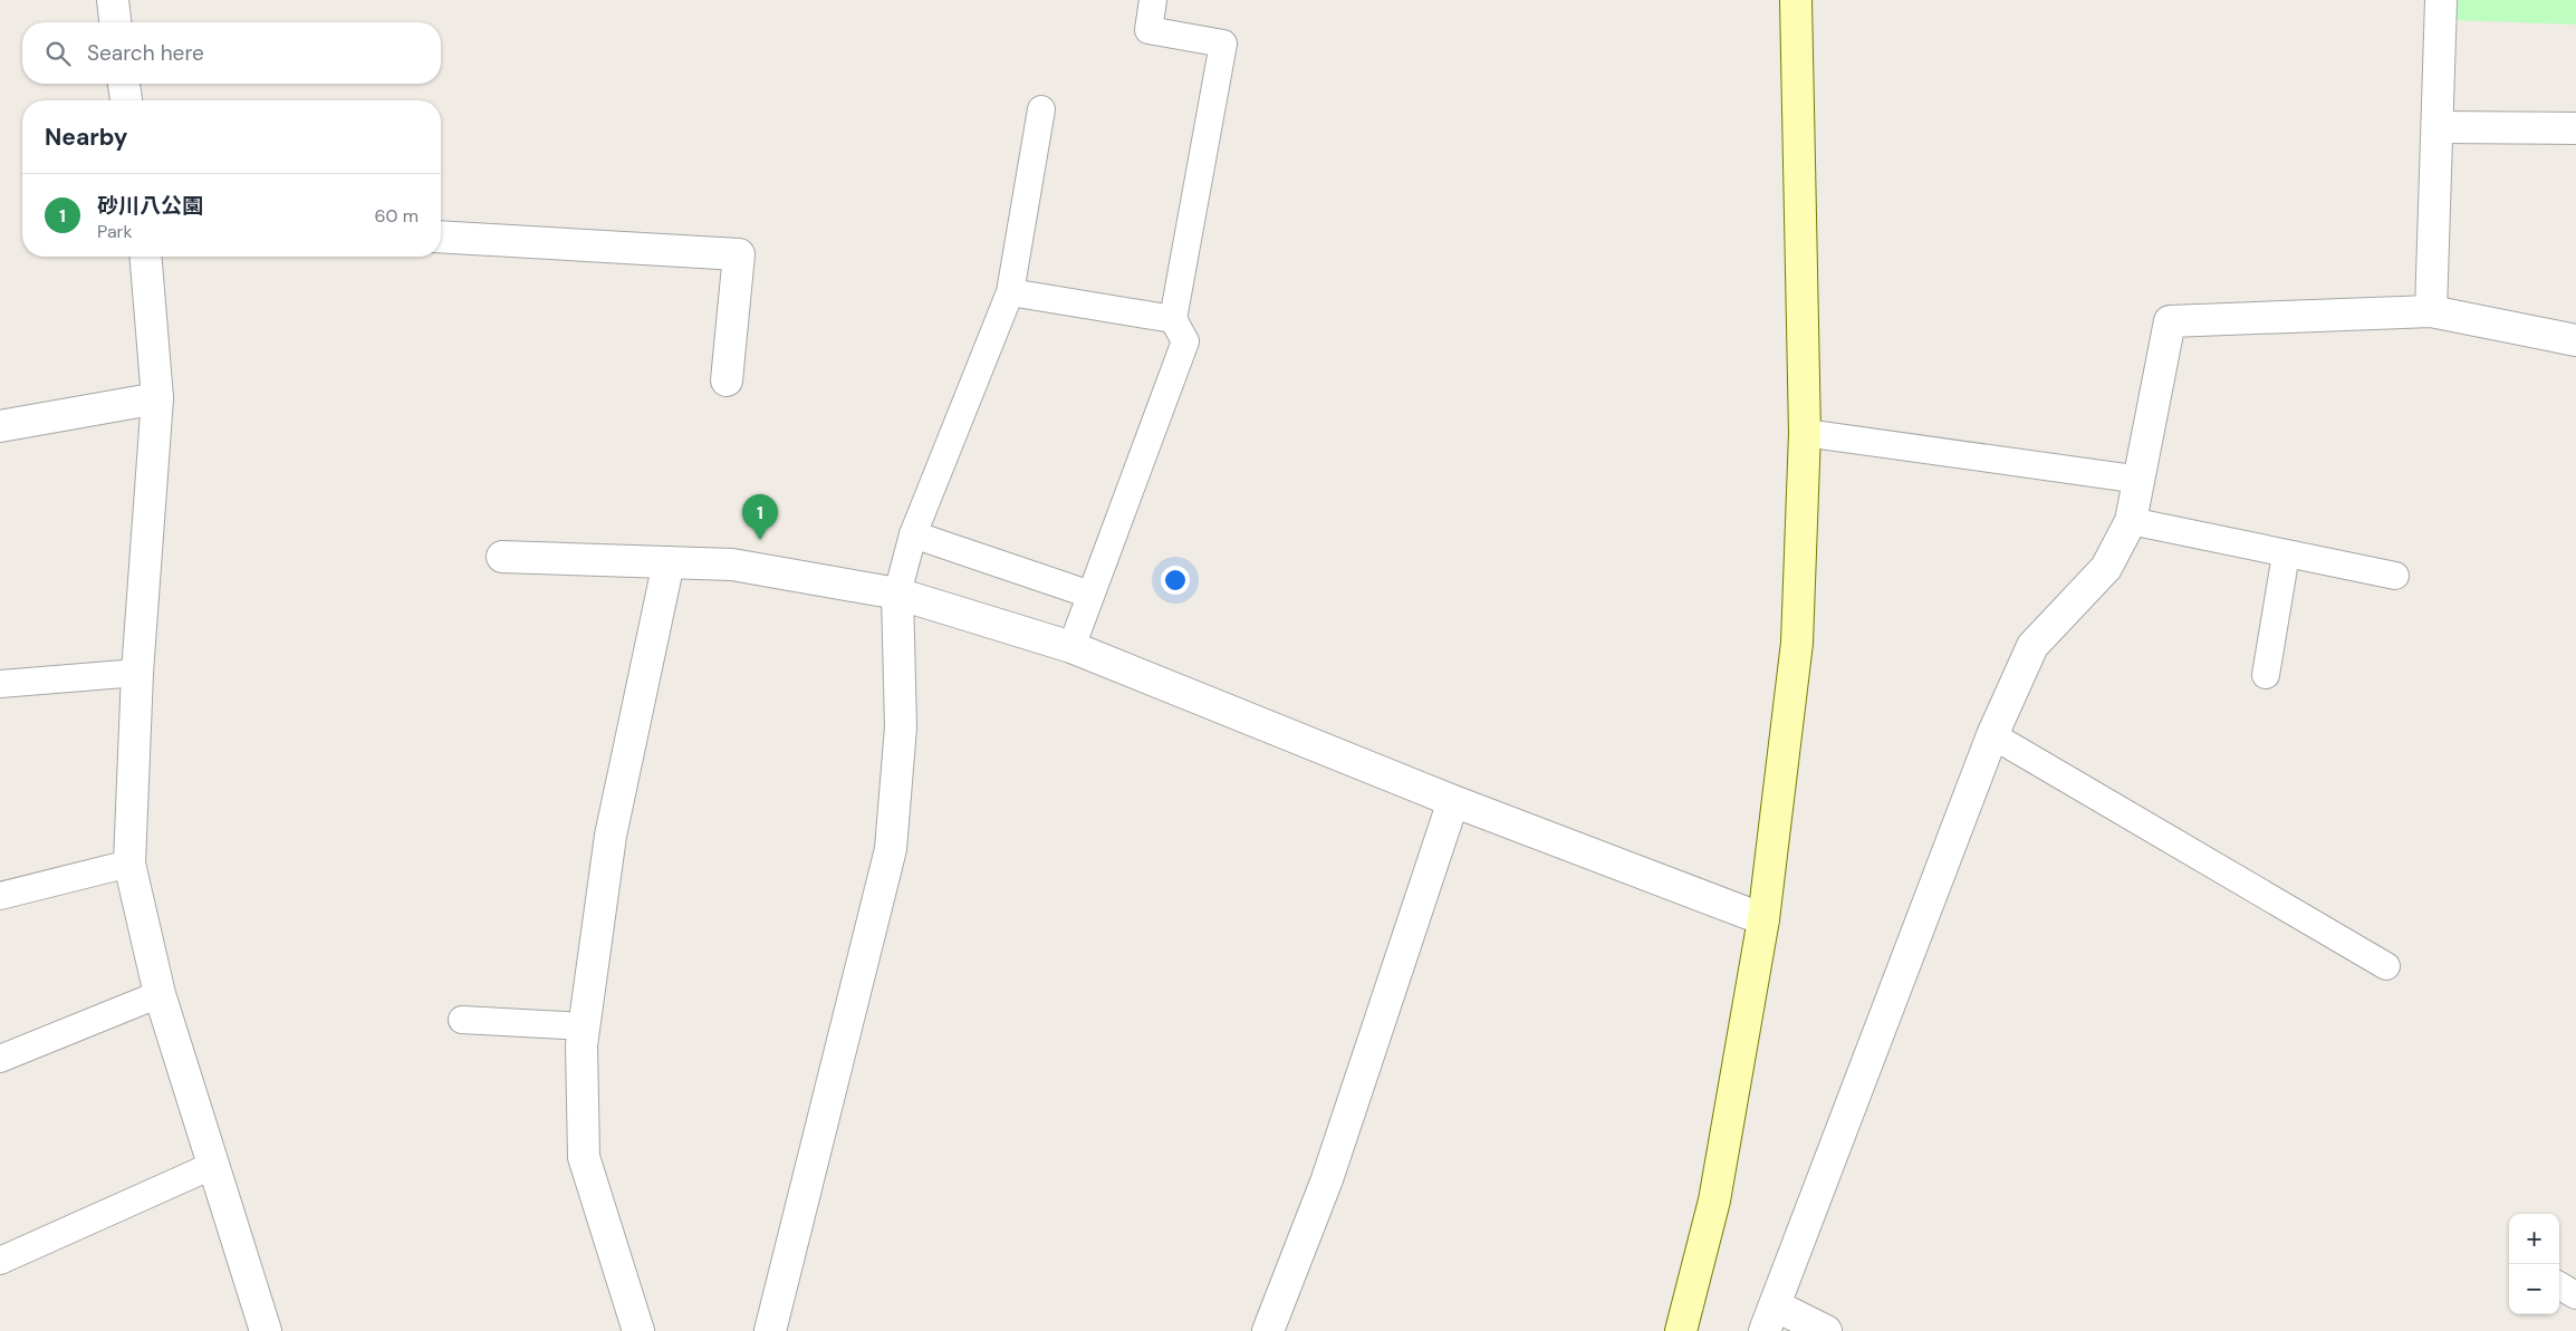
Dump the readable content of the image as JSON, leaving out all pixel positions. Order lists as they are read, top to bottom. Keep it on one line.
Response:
{"page":{"search":"Search here","heading":"Nearby","list":[{"mark":"1","name":"砂川八公園","note":"Park","value":"60 m"}],"pins":"1","map_buttons":["+","−"]}}
